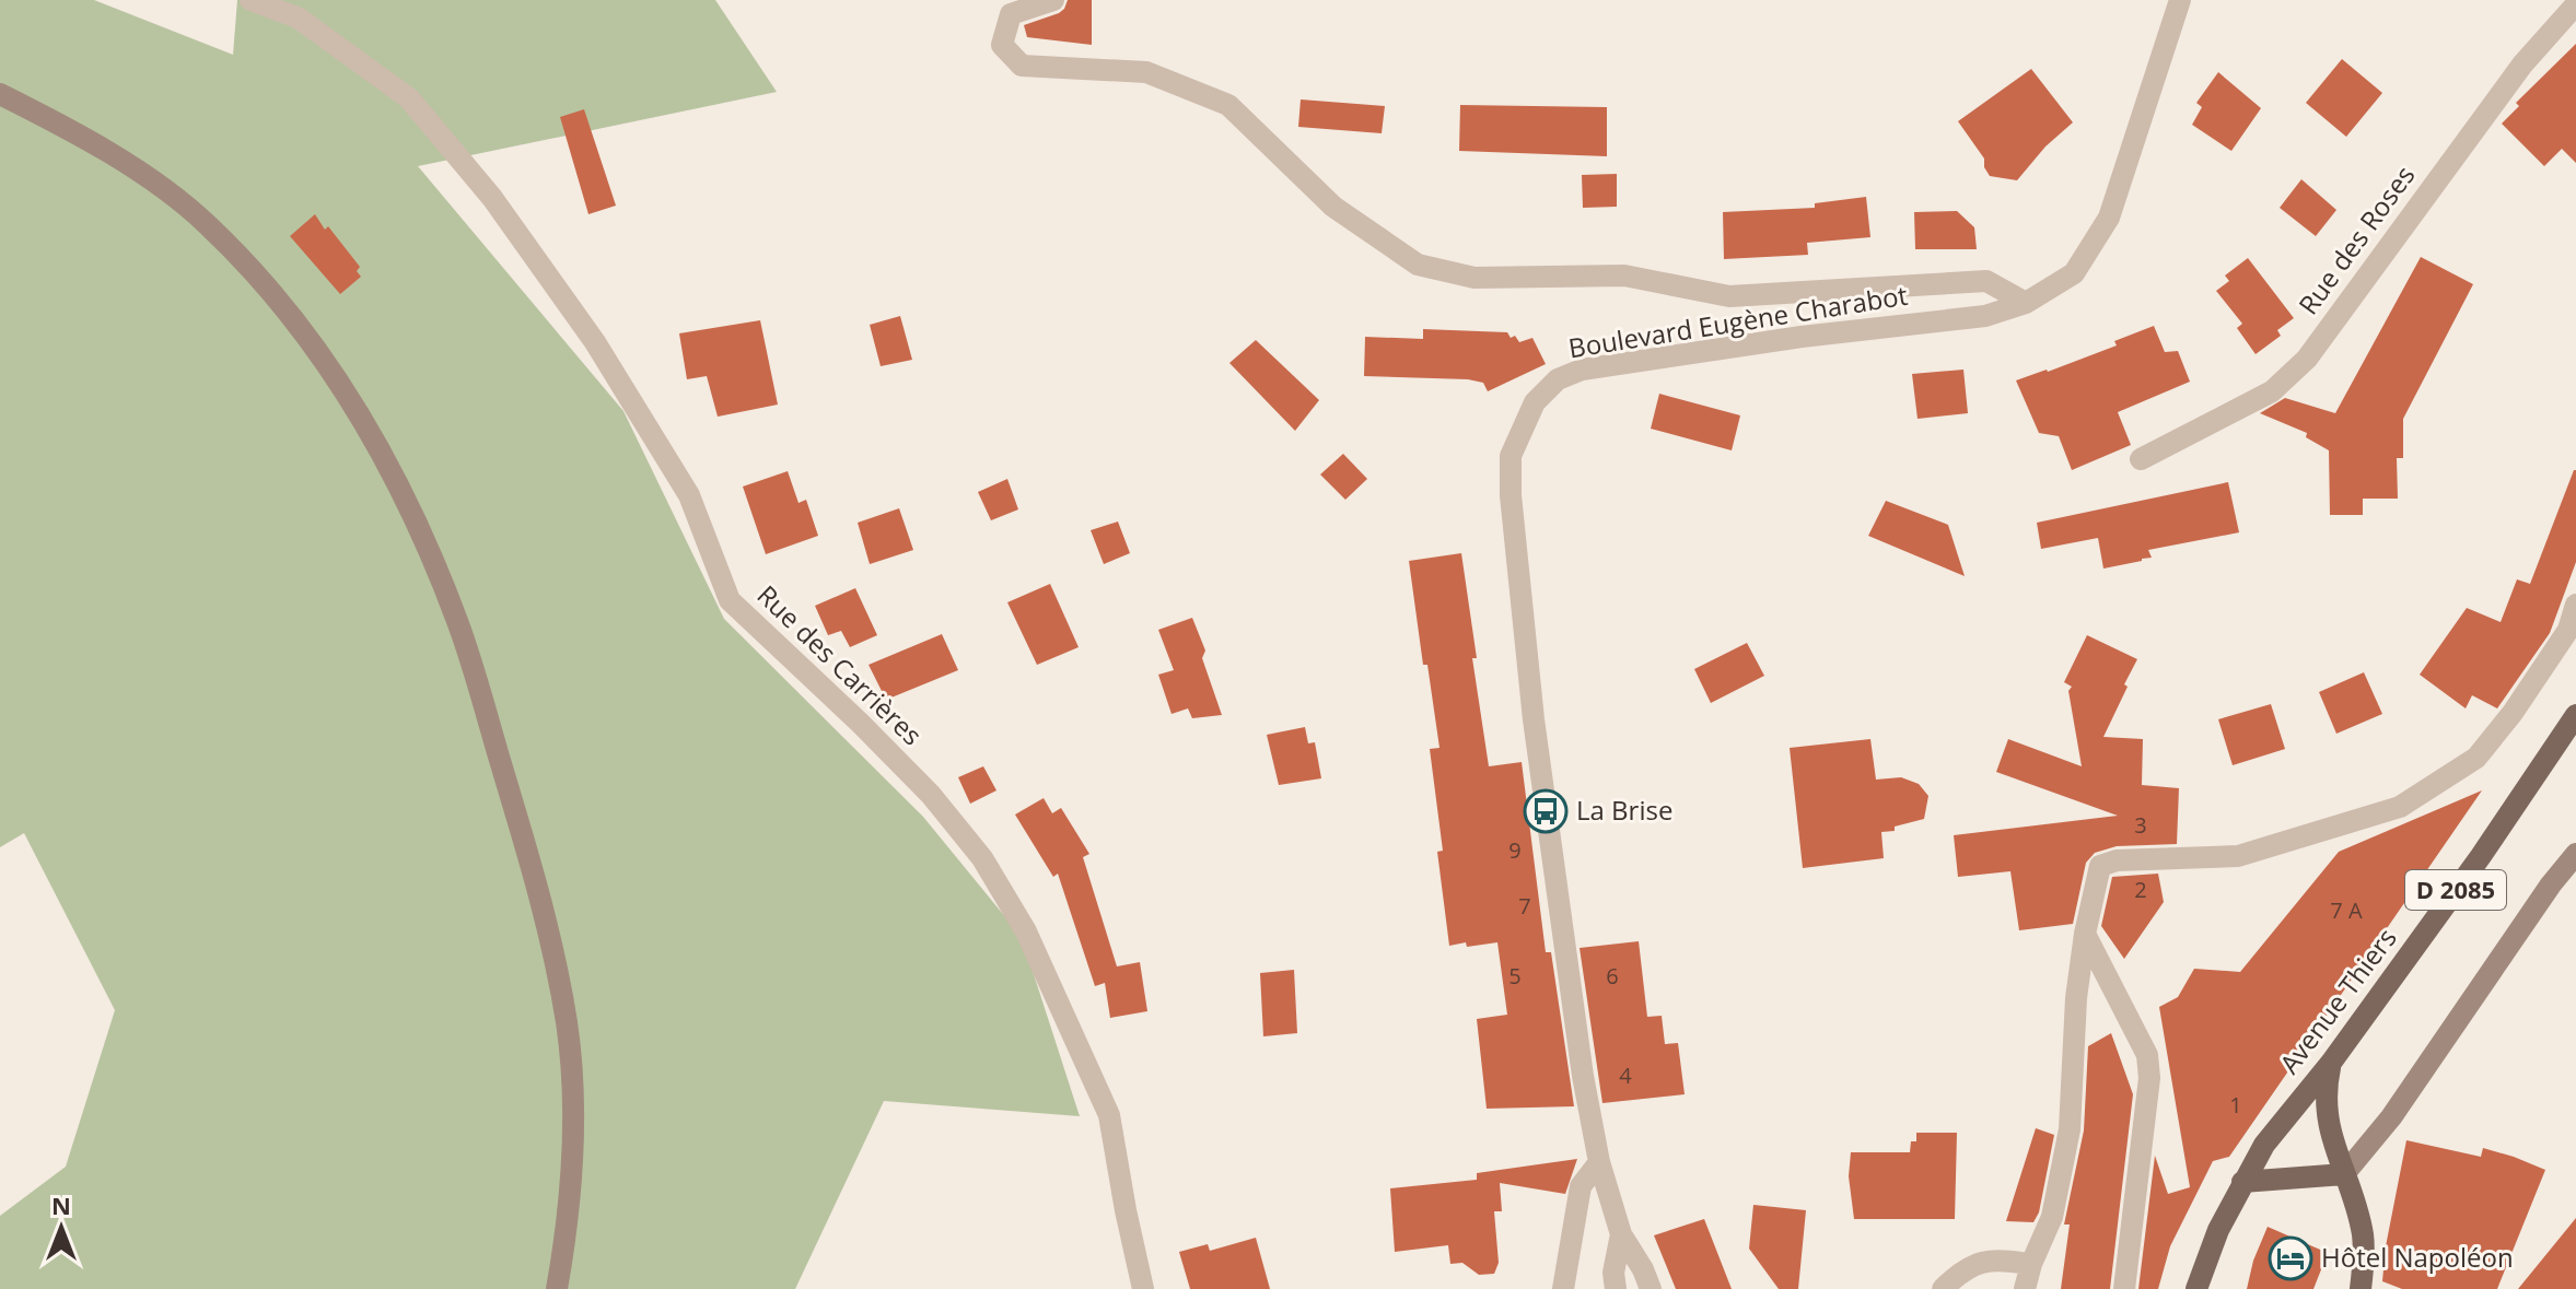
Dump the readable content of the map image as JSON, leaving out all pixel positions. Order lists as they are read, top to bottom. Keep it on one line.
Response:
{"streets":{"main road":["D 2085","Avenue Thiers"],"street":["Rue des Roses","Boulevard Eugène Charabot","Rue des Carrières"]},"crossings":[["D 2085","Avenue Thiers"]],"places":{"bus stop":["La Brise"],"hotel":["Hôtel Napoléon"]},"house_numbers":["3","9","2","7","7 A","5","6","4","1"],"north":"top"}
